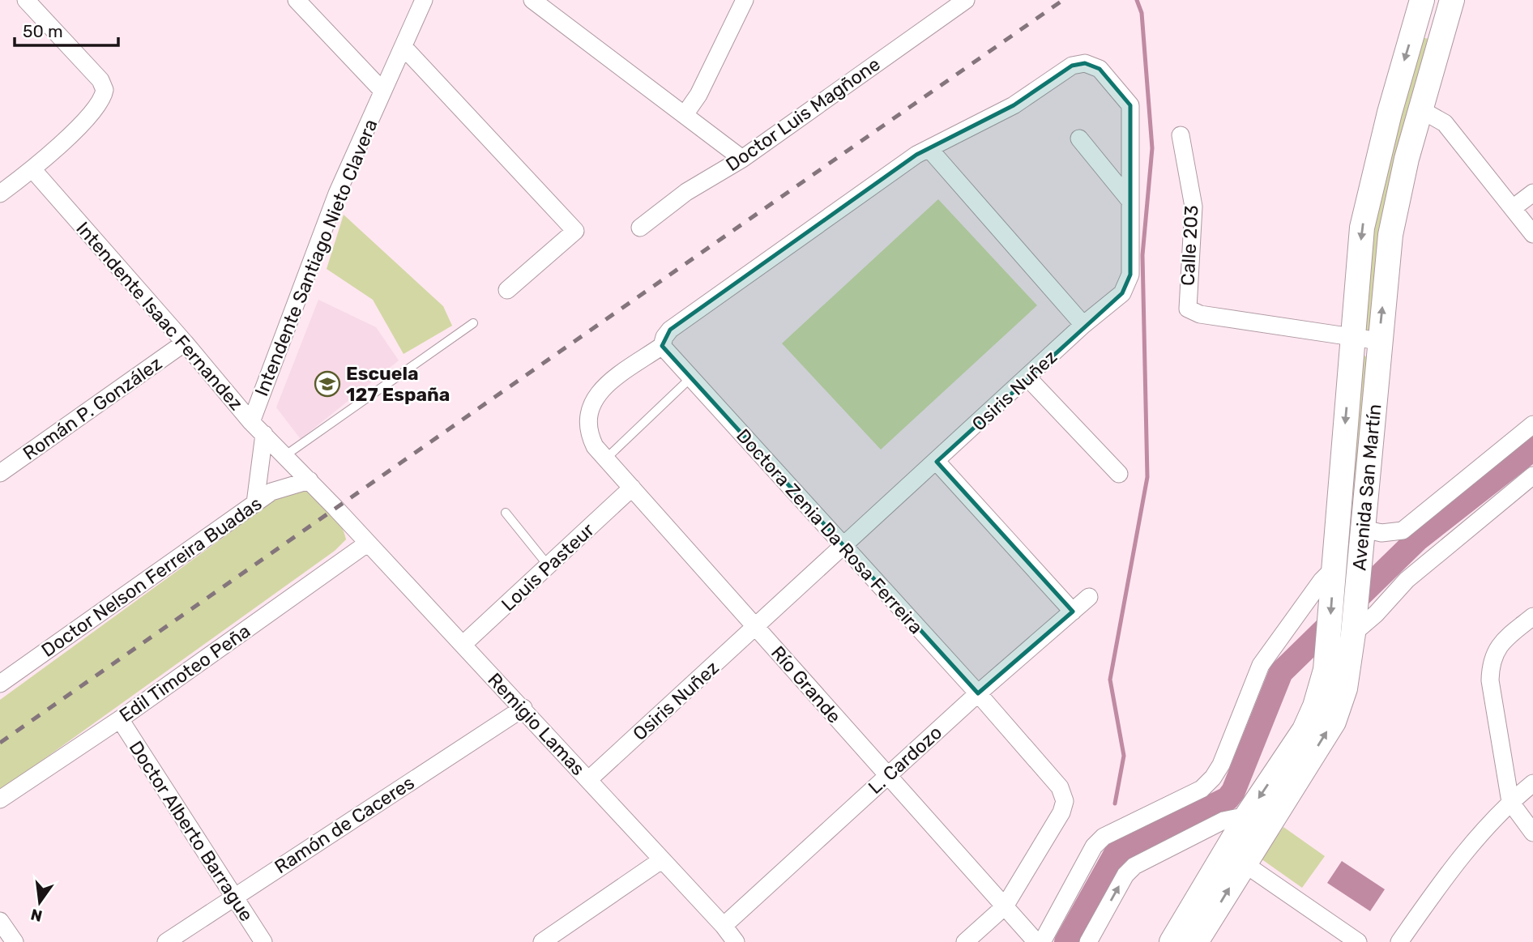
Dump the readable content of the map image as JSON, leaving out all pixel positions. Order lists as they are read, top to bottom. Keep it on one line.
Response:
{"streets":{"street":["Doctor Luis Magñone","Calle 203","Intendente Santiago Nieto Clavera","Intendente Isaac Fernandez","Osiris Nuñez","Román P. González","Avenida San Martín","Doctora Zenia Da Rosa Ferreira","Louis Pasteur","Doctor Nelson Ferreira Buadas","Edil Timoteo Peña","Río Grande","Remigio Lamas","L. Cardozo","Ramón de Caceres","Doctor Alberto Barrague"]},"crossings":[["Calle 203","Avenida San Martín"],["Intendente Santiago Nieto Clavera","Intendente Isaac Fernandez"],["Intendente Isaac Fernandez","Román P. González"],["Intendente Isaac Fernandez","Doctor Nelson Ferreira Buadas"],["Intendente Isaac Fernandez","Remigio Lamas"],["Osiris Nuñez","Doctora Zenia Da Rosa Ferreira"],["Osiris Nuñez","Río Grande"],["Osiris Nuñez","Remigio Lamas"],["Doctora Zenia Da Rosa Ferreira","Río Grande"],["Doctora Zenia Da Rosa Ferreira","L. Cardozo"],["Louis Pasteur","Río Grande"],["Louis Pasteur","Remigio Lamas"],["Edil Timoteo Peña","Remigio Lamas"],["Edil Timoteo Peña","Doctor Alberto Barrague"],["Río Grande","L. Cardozo"],["Remigio Lamas","L. Cardozo"],["Remigio Lamas","Ramón de Caceres"],["Ramón de Caceres","Doctor Alberto Barrague"]],"places":{"school or university":["Escuela 127 España"]},"scale_bar":"50 m","north":"bottom"}
